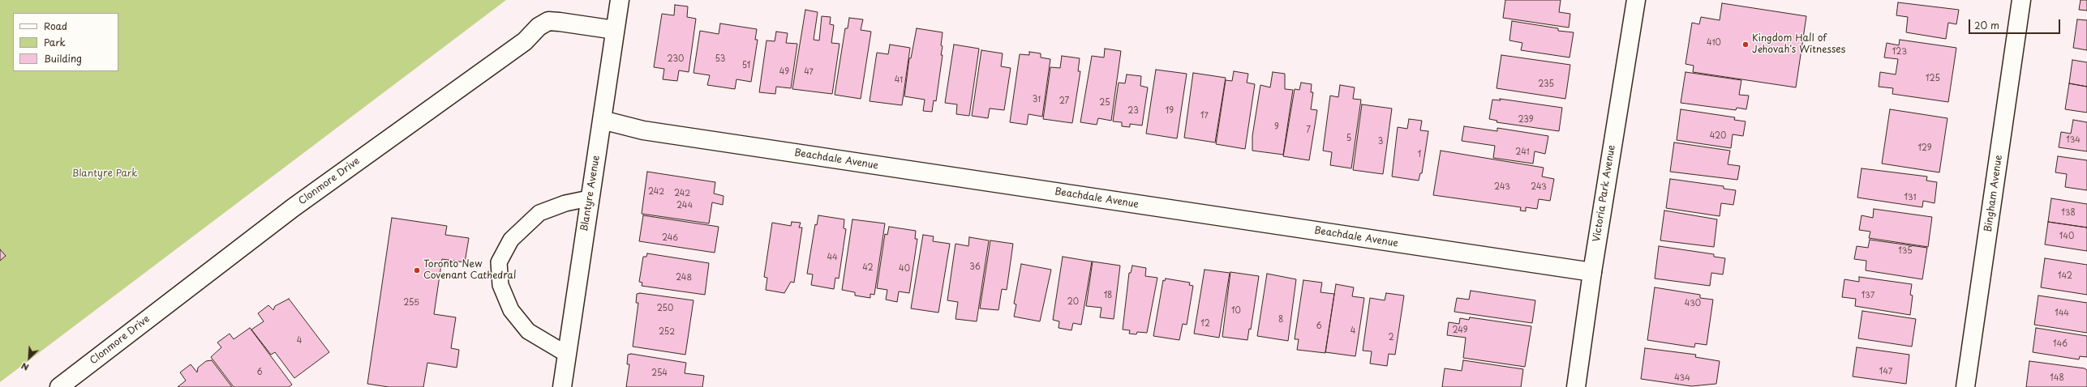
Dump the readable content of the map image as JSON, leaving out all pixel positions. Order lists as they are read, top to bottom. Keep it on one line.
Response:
{"streets":{"street":["Beachdale Avenue","Clonmore Drive","Blantyre Avenue","Victoria Park Avenue","Bingham Avenue"]},"crossings":[["Beachdale Avenue","Blantyre Avenue"],["Beachdale Avenue","Victoria Park Avenue"],["Clonmore Drive","Blantyre Avenue"]],"parks":["Blantyre Park"],"places":["Kingdom Hall of Jehovah's Witnesses","Toronto New Covenant Cathedral"],"house_numbers":["410","123","230","53","51","49","47","125","41","235","31","27","25","23","19","17","239","9","7","420","5","134","3","129","241","1","243","243","242","242","131","244","138","140","246","135","44","36","42","40","142","248","18","137","20","255","430","250","10","144","8","12","6","249","4","252","2","4","146","147","6","254","434","148"],"legend":["Road","Park","Building"],"scale_bar":"20 m","north":"bottom left"}
